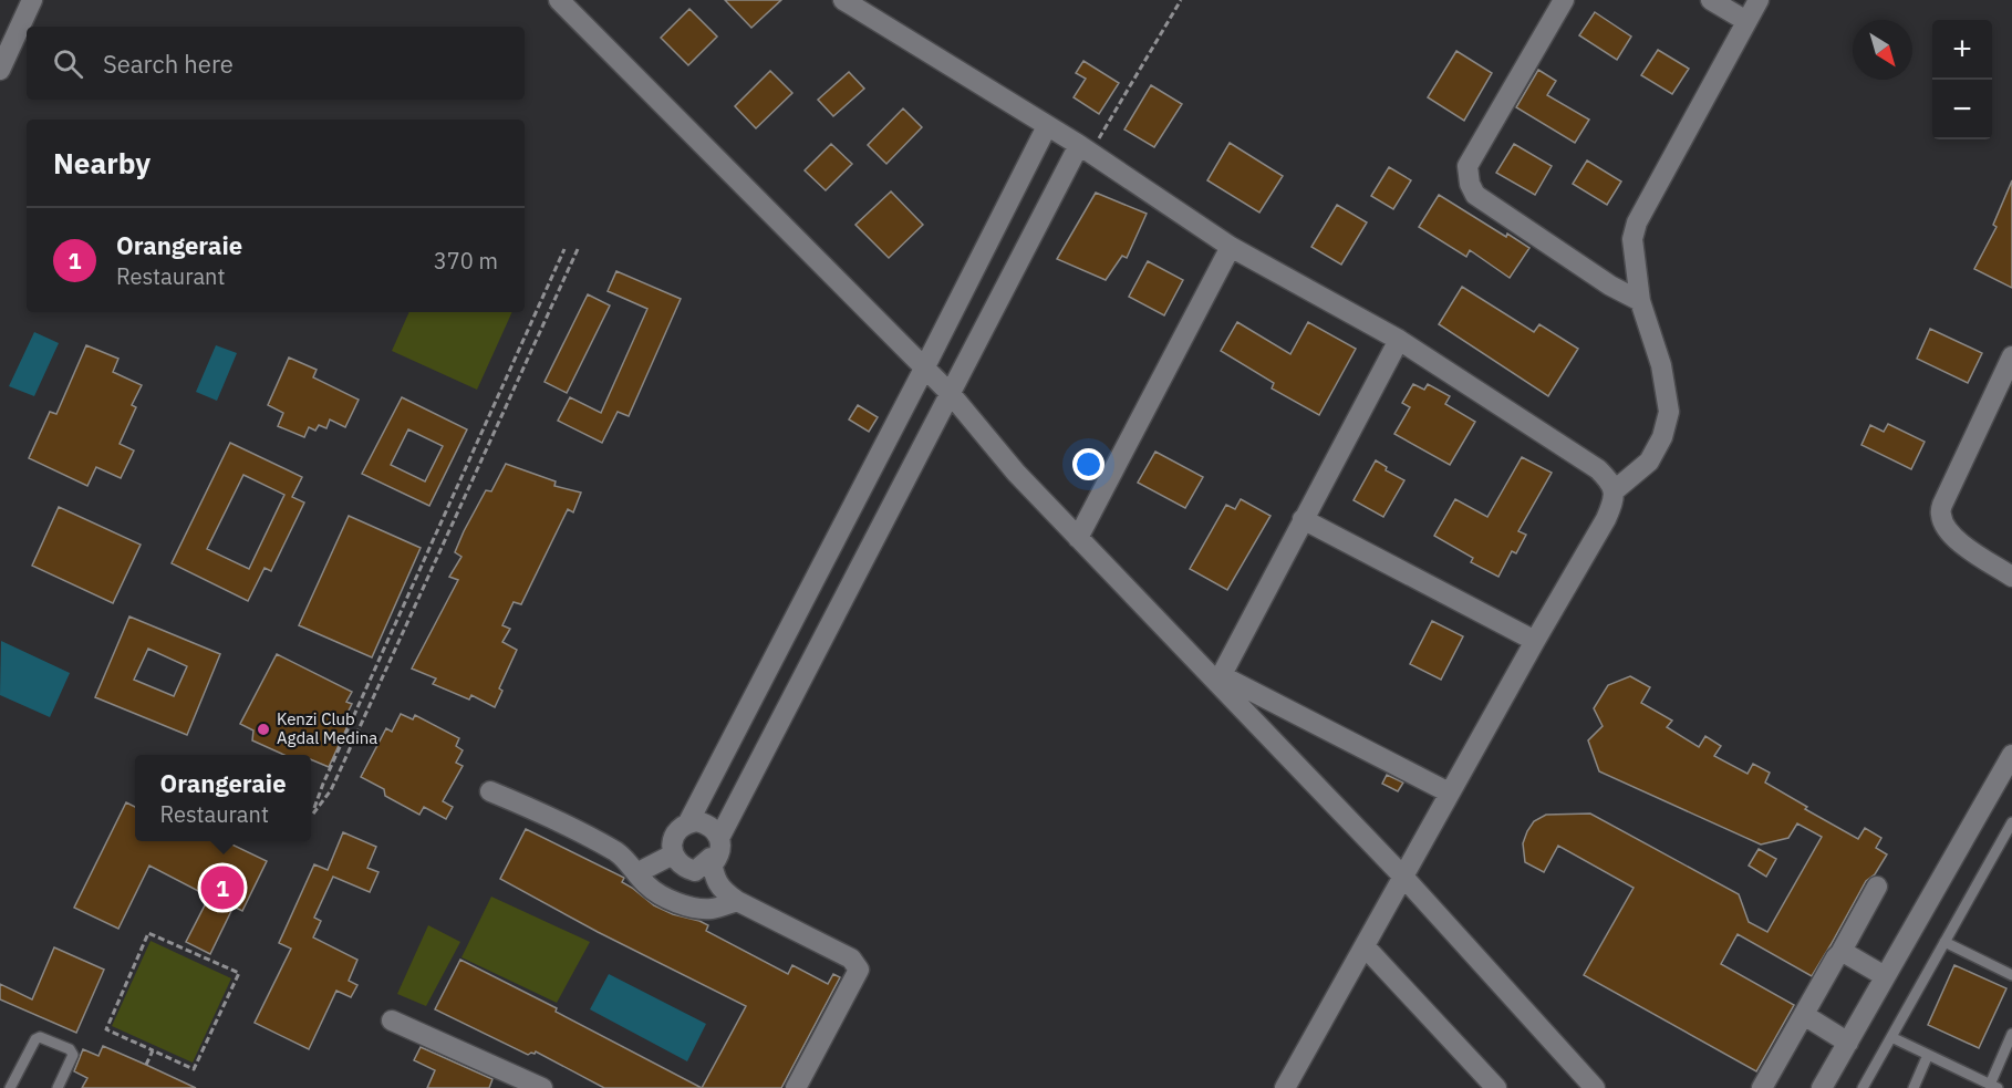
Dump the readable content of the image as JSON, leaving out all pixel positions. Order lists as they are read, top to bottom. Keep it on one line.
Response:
{"places":["Kenzi Club Agdal Medina"],"north":"bottom right","page":{"map_buttons":["+","−"],"search":"Search here","heading":"Nearby","list":[{"mark":"1","name":"Orangeraie","note":"Restaurant","value":"370 m"}],"popup":["Orangeraie","Restaurant"],"pins":"1"}}
